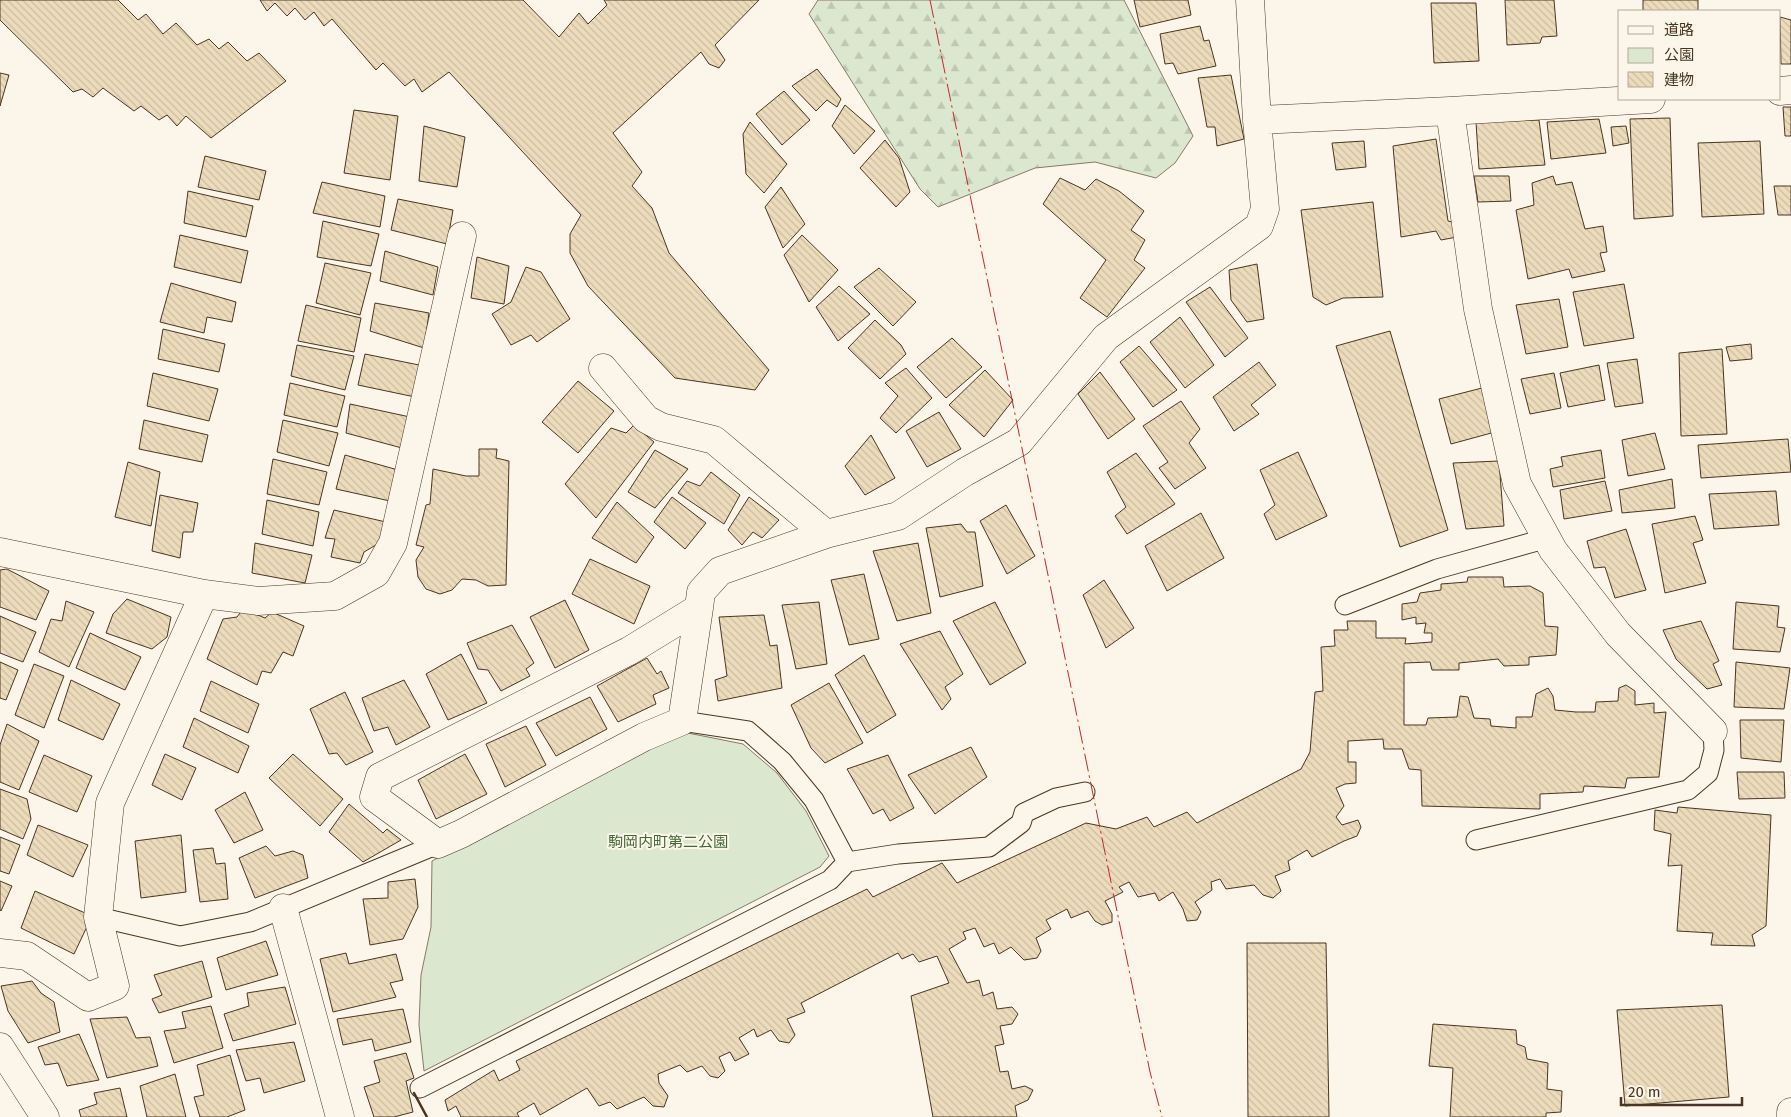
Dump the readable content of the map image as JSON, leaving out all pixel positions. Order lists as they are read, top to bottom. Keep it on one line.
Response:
{"parks":["駒岡内町第二公園"],"legend":["道路","公園","建物"],"scale_bar":"20 m"}
